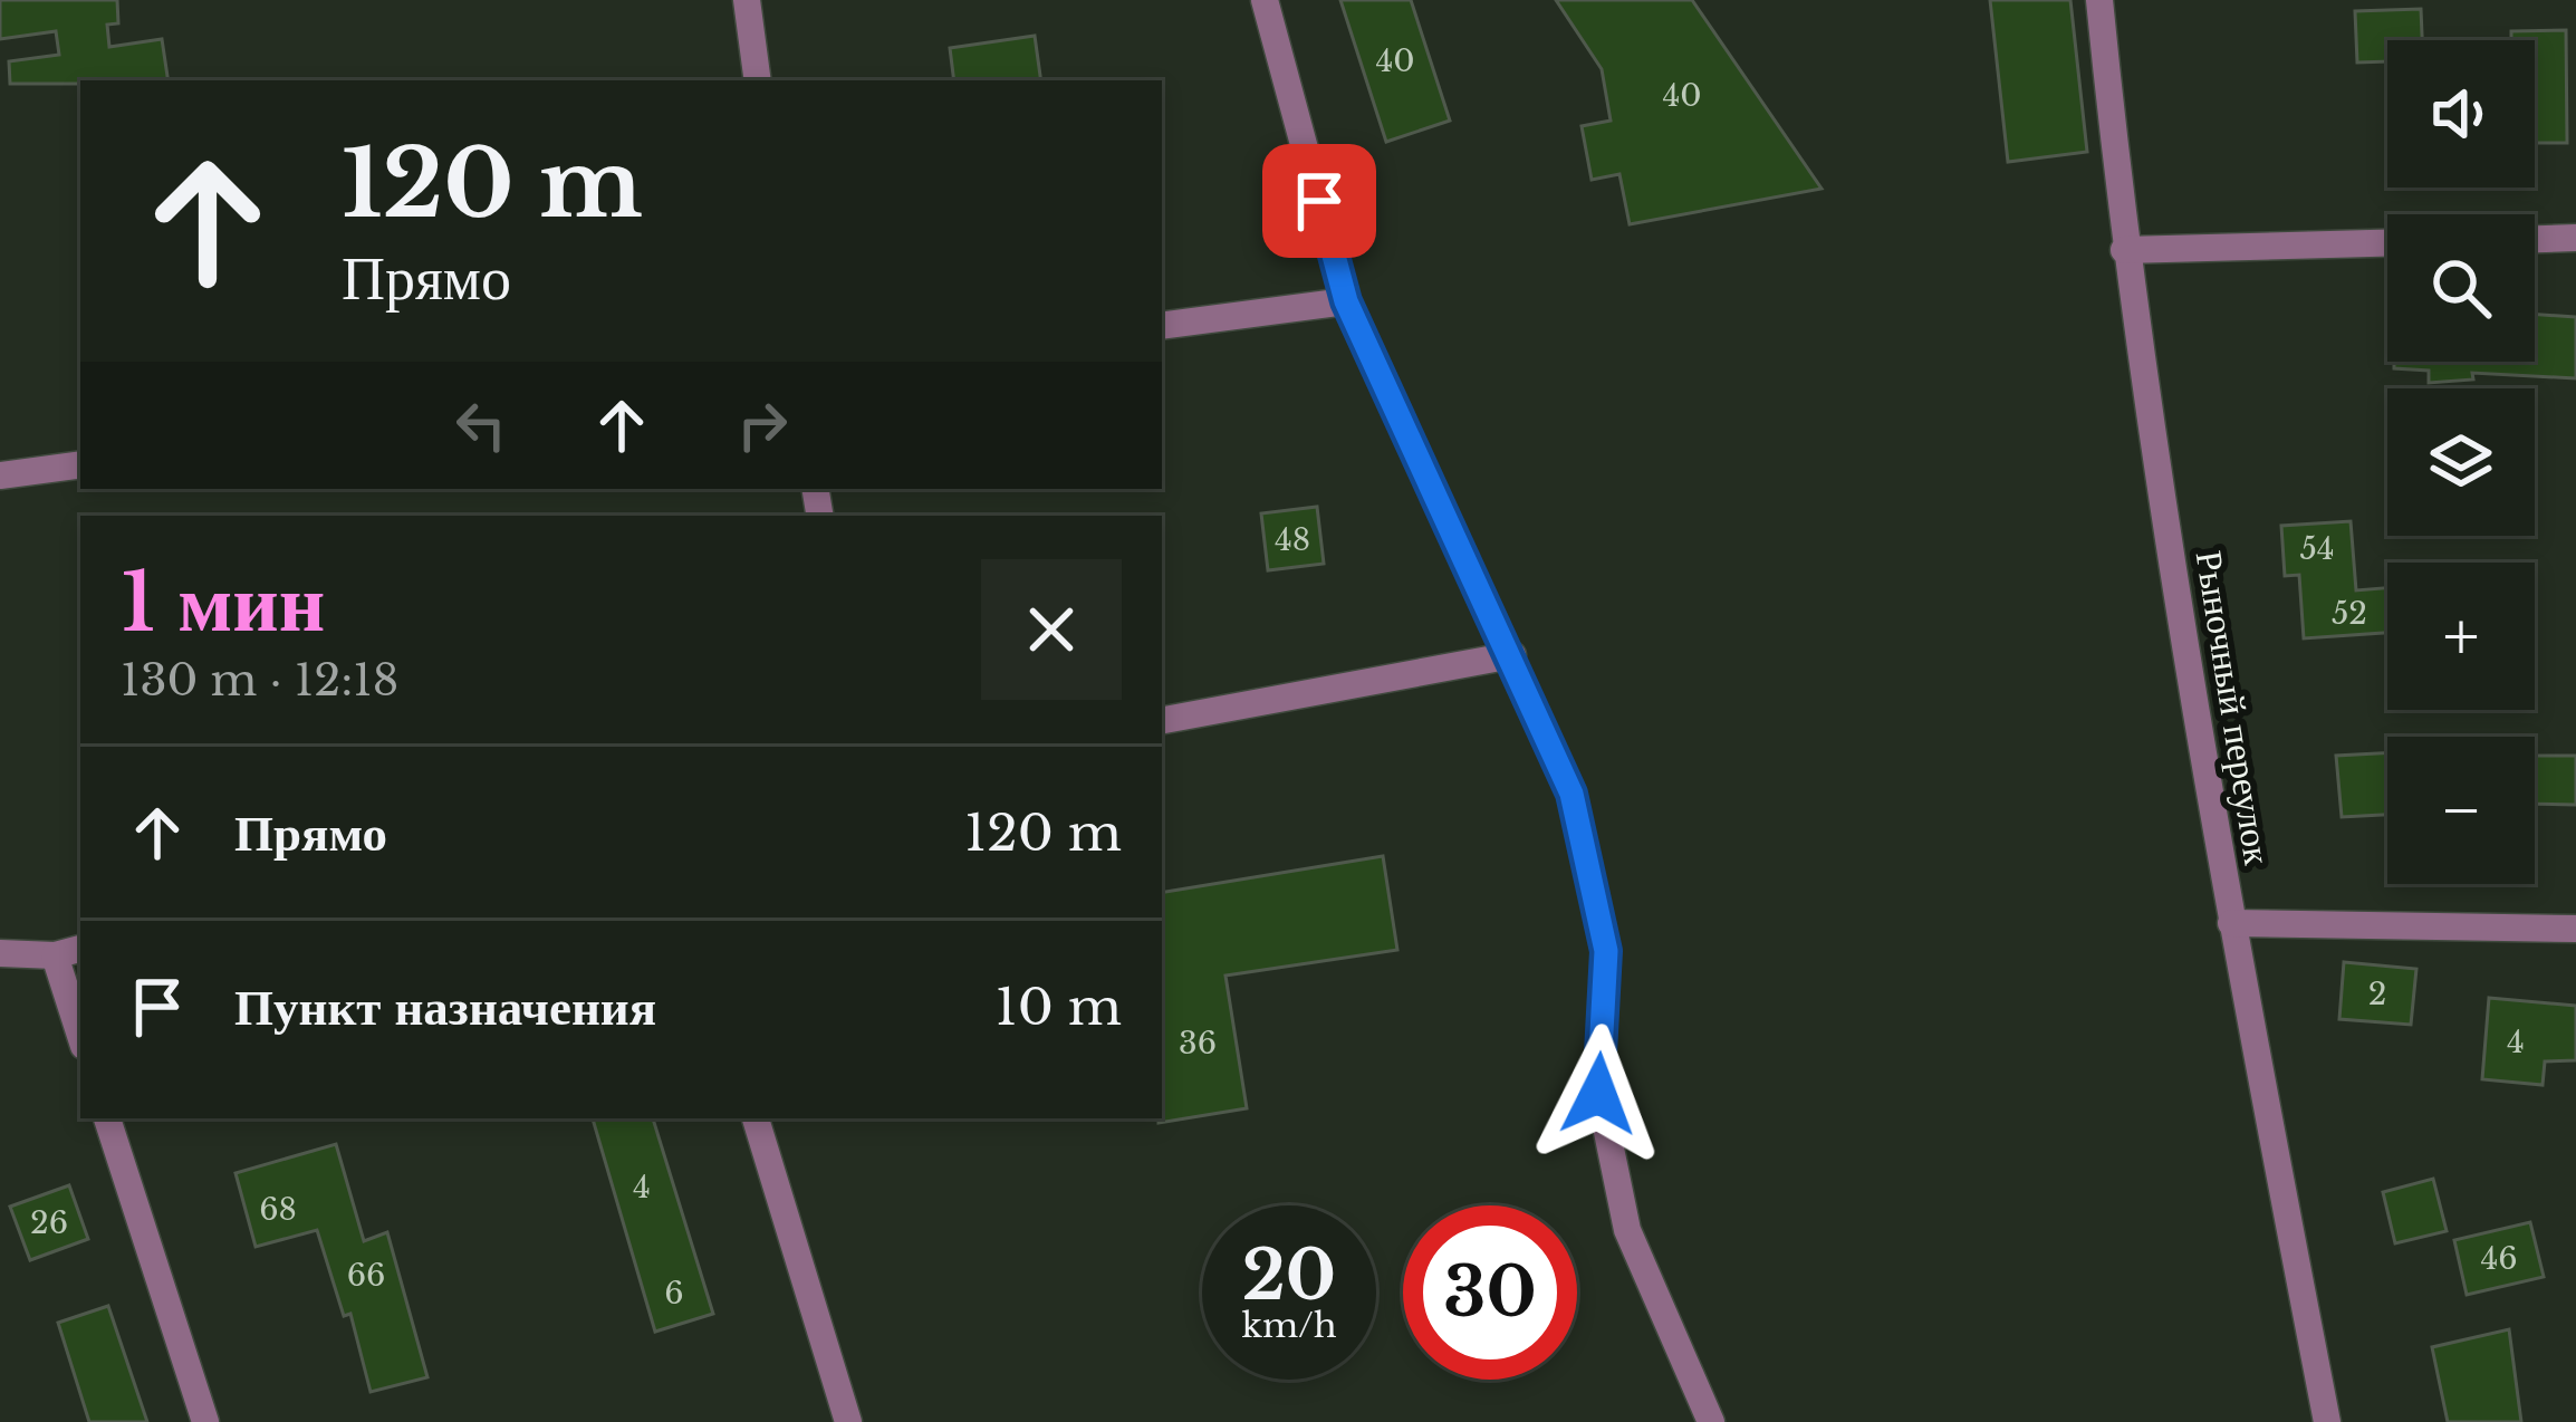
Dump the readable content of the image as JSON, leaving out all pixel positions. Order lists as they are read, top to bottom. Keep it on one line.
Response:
{"streets":{"street":["Рыночный переулок"]},"house_numbers":["40","40","48","54","52","2","4","36","4","68","26","46","66","6"],"page":{"map_buttons":["+","−"],"turn":["120 m","Прямо"],"heading":["1 мин","130 m · 12:18"],"list":[{"name":"Прямо","value":"120 m"},{"name":"Пункт назначения","value":"10 m"}],"speed":"20 km/h","limit":"30"}}
